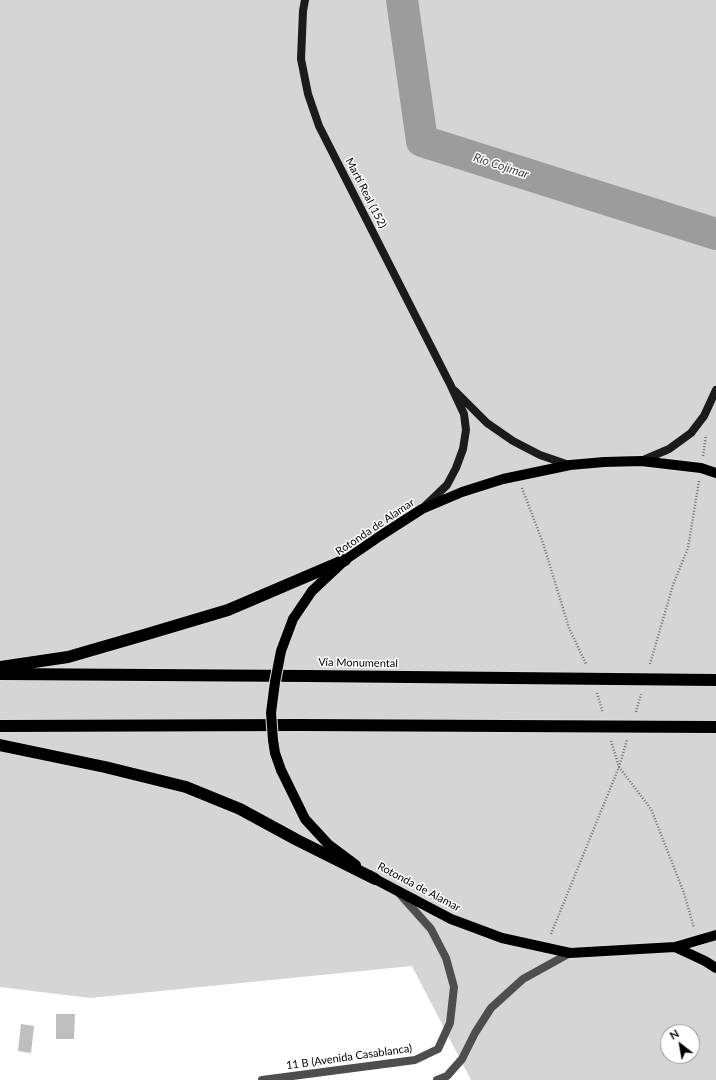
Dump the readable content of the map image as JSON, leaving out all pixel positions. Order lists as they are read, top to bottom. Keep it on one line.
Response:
{"streets":{"highway":["Vía Monumental"],"main road":["Martí Real (152)","Rotonda de Alamar"],"street":["11 B (Avenida Casablanca)"]},"crossings":[["Martí Real (152)","Rotonda de Alamar"],["Rotonda de Alamar","11 B (Avenida Casablanca)"]],"water":["Río Cojímar"],"north":"top left"}
